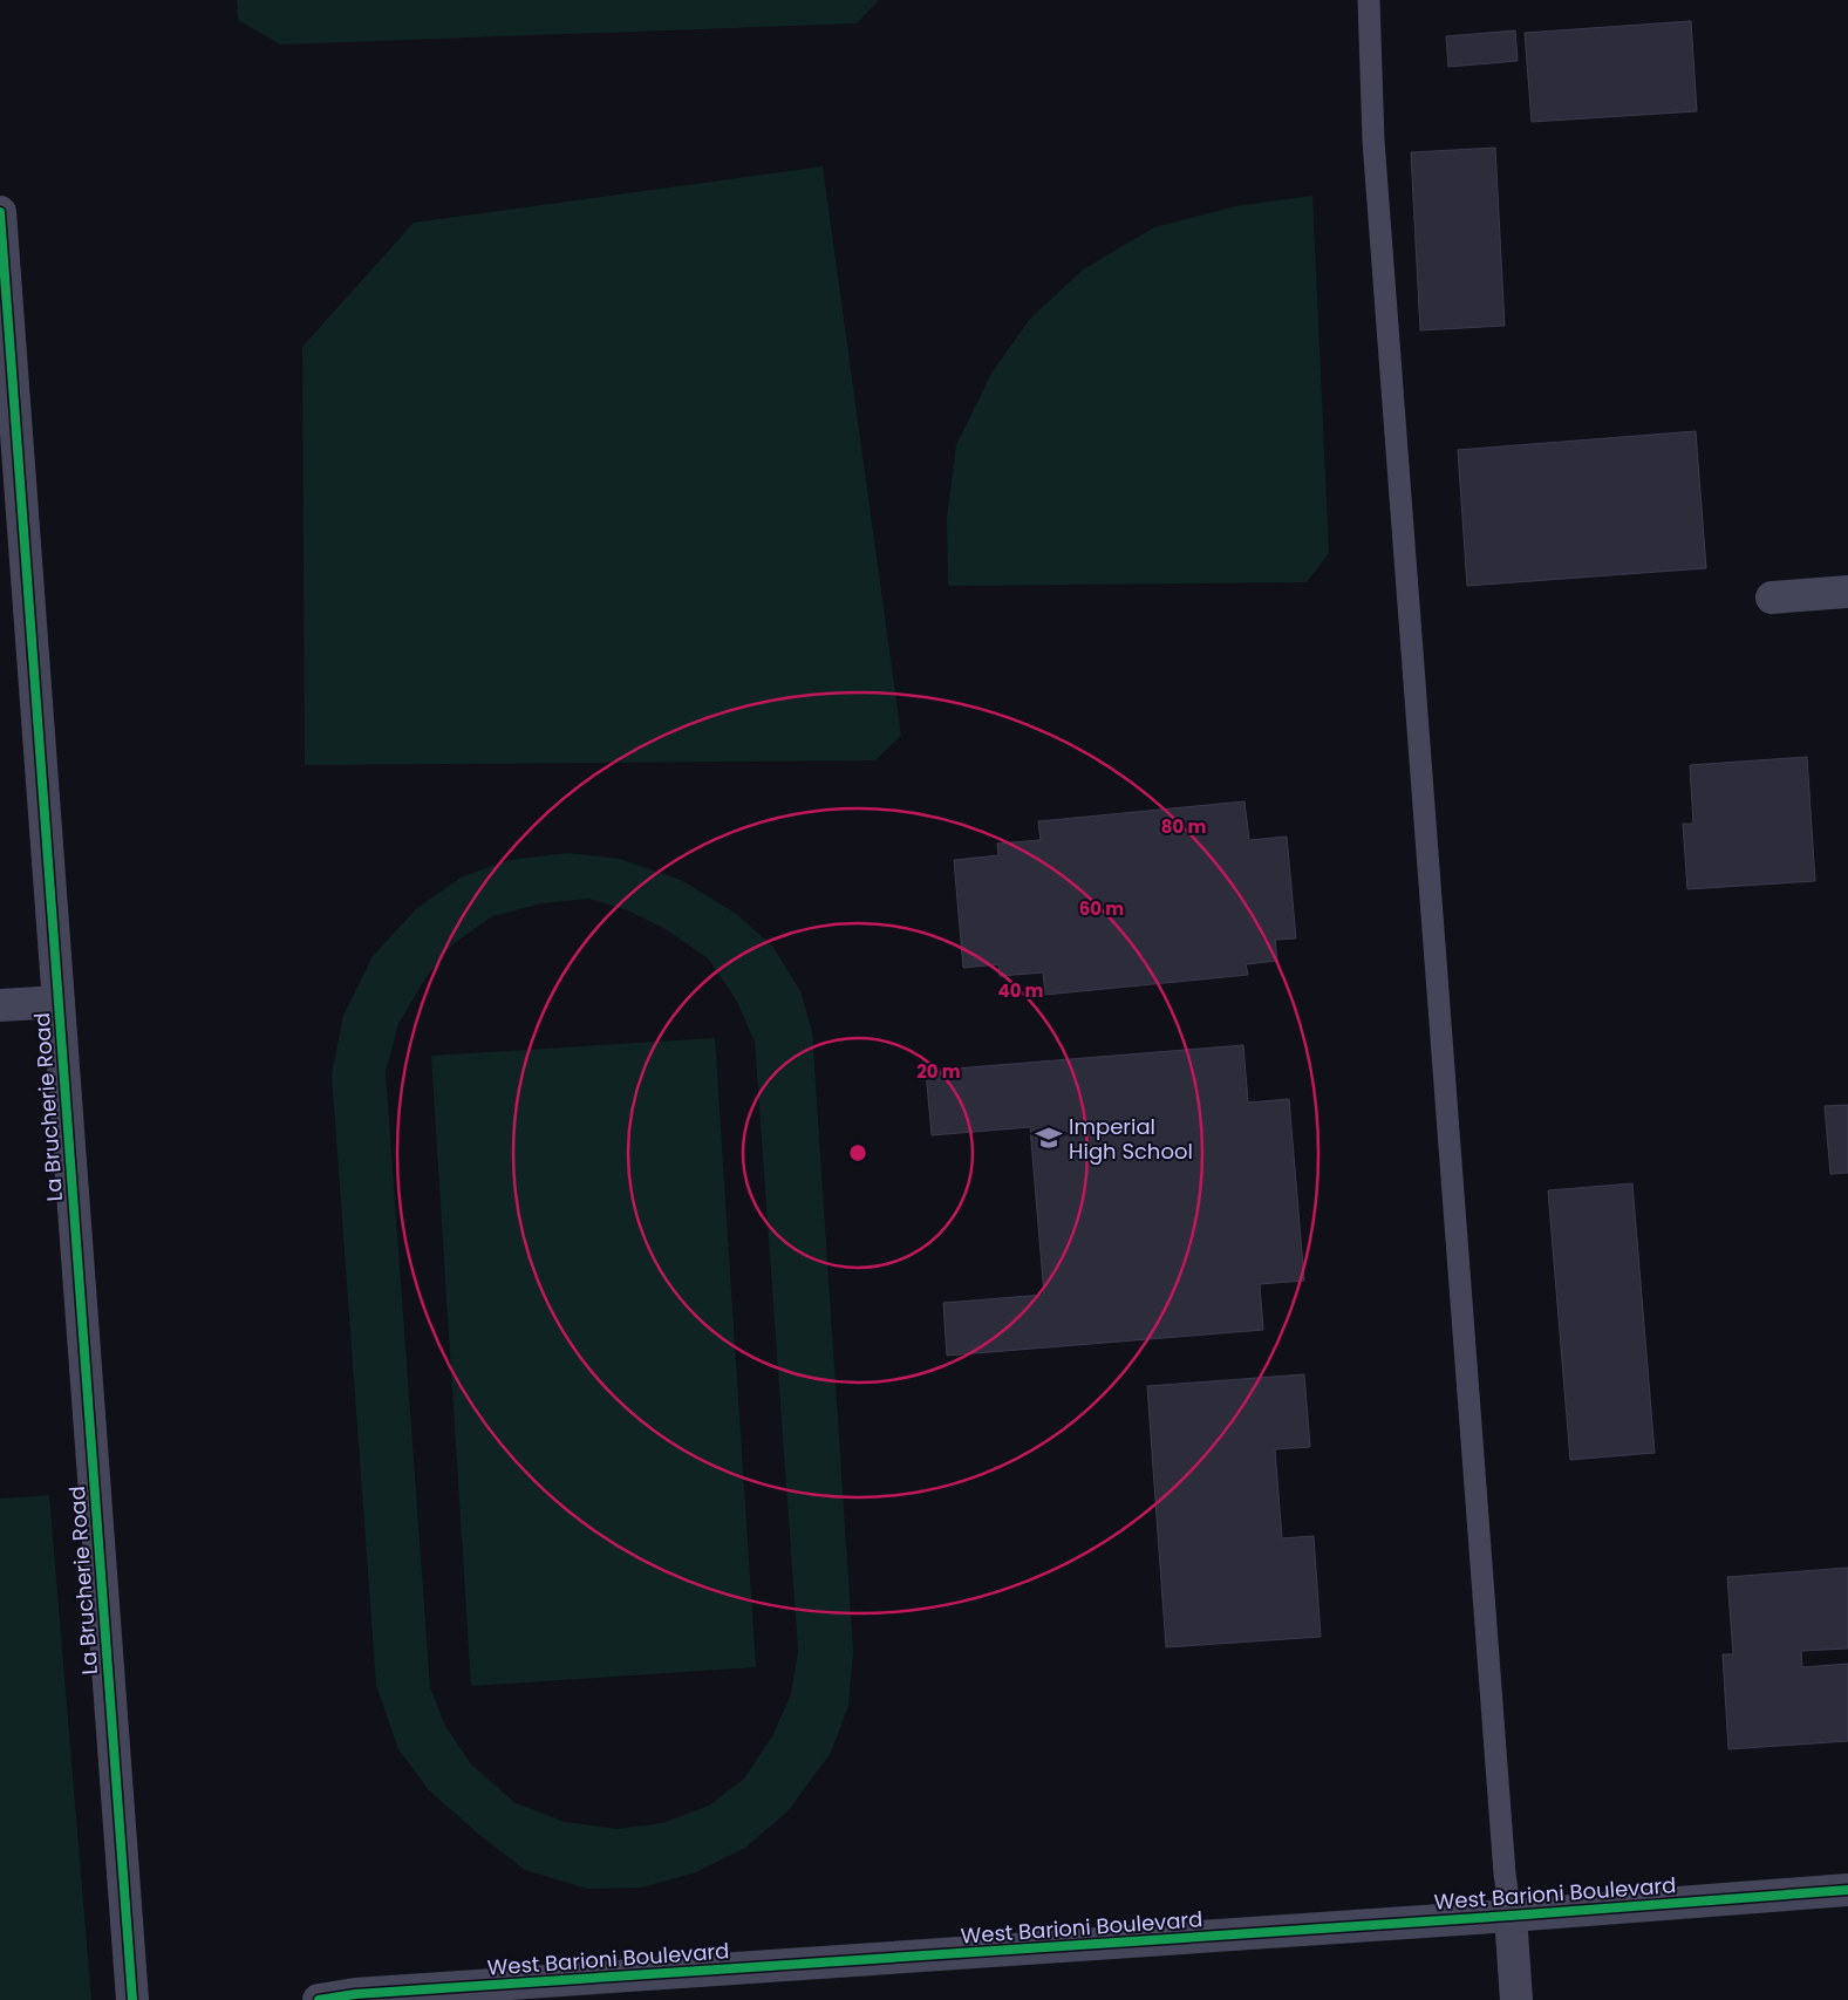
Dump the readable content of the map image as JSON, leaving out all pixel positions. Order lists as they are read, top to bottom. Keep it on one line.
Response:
{"streets":{"street":["La Brucherie Road","West Barioni Boulevard"]},"places":{"school or university":["Imperial High School"]},"rings":["80 m","60 m","40 m","20 m"]}
